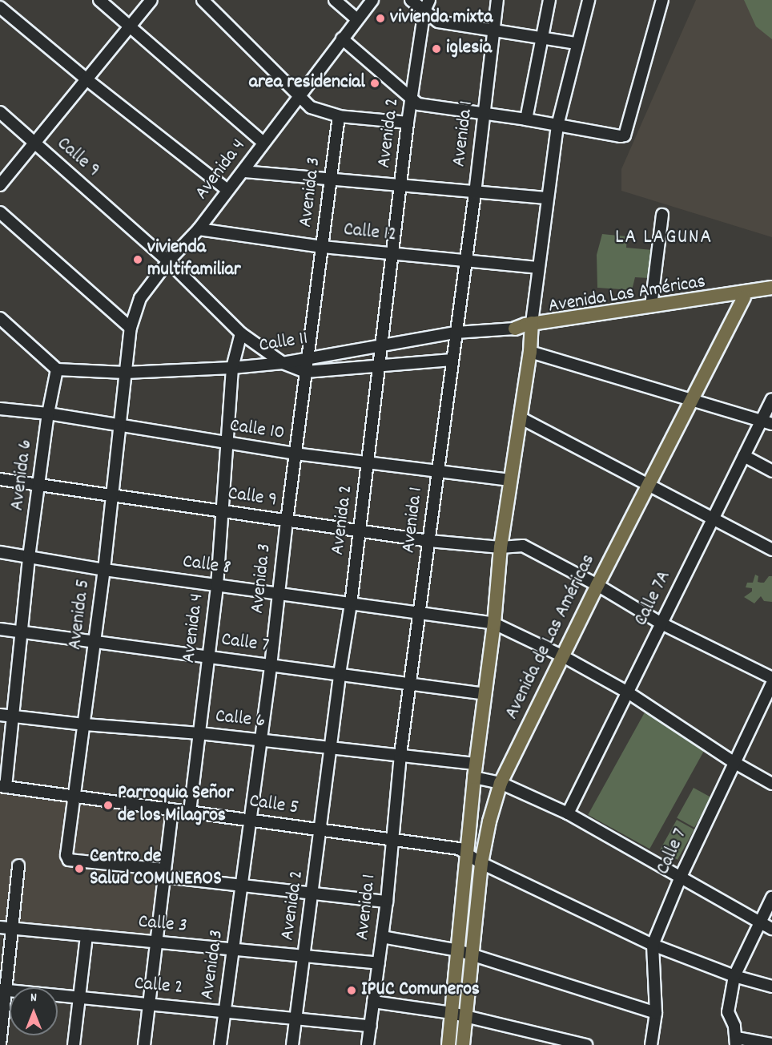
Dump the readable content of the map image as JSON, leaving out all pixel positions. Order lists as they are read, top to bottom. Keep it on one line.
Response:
{"streets":{"main road":["Avenida Las Américas","Avenida de Las Américas"],"street":["Avenida 2","Avenida 1","Calle 9","Avenida 4","Avenida 3","Calle 12","Calle 11","Calle 10","Avenida 6","Calle 8","Calle 7A","Avenida 5","Calle 7","Calle 6","Calle 5","Calle 3","Calle 2"]},"crossings":[["Avenida 2","Calle 9"],["Avenida 2","Calle 12"],["Avenida 2","Calle 11"],["Avenida 2","Calle 10"],["Avenida 2","Calle 8"],["Avenida 2","Calle 7"],["Avenida 2","Calle 6"],["Avenida 2","Calle 5"],["Avenida 2","Calle 3"],["Avenida 2","Calle 2"],["Avenida 1","Calle 9"],["Avenida 1","Calle 12"],["Avenida 1","Calle 11"],["Avenida 1","Calle 10"],["Avenida 1","Calle 8"],["Avenida 1","Calle 7"],["Avenida 1","Calle 6"],["Avenida 1","Calle 5"],["Avenida 1","Calle 3"],["Avenida 1","Calle 2"],["Calle 9","Avenida 4"],["Calle 9","Avenida 3"],["Calle 9","Calle 11"],["Calle 9","Avenida 6"],["Calle 9","Avenida 5"],["Calle 9","Avenida de Las Américas"],["Avenida 4","Calle 12"],["Avenida 4","Calle 11"],["Avenida 4","Calle 10"],["Avenida 4","Calle 8"],["Avenida 4","Avenida 5"],["Avenida 4","Calle 7"],["Avenida 4","Calle 6"],["Avenida 4","Calle 5"],["Avenida 3","Calle 12"],["Avenida 3","Calle 11"],["Avenida 3","Calle 10"],["Avenida 3","Calle 8"],["Avenida 3","Calle 7"],["Avenida 3","Calle 6"],["Avenida 3","Calle 5"],["Avenida 3","Calle 3"],["Avenida 3","Calle 2"],["Avenida Las Américas","Avenida de Las Américas"],["Calle 11","Avenida 6"],["Calle 11","Avenida 5"],["Calle 10","Avenida 6"],["Calle 10","Avenida 5"],["Calle 10","Avenida de Las Américas"],["Avenida 6","Calle 8"],["Avenida 6","Calle 7"],["Avenida 6","Calle 6"],["Avenida 6","Calle 5"],["Calle 8","Avenida 5"],["Calle 8","Avenida de Las Américas"],["Avenida 5","Calle 7"],["Avenida 5","Calle 6"],["Avenida 5","Calle 5"],["Avenida de Las Américas","Calle 7"],["Avenida de Las Américas","Calle 6"],["Avenida de Las Américas","Calle 5"],["Calle 7","Calle 5"]],"districts":["LA LAGUNA"],"places":["vivienda mixta","iglesia","area residencial","vivienda multifamiliar","Parroquia Señor de los Milagros","Centro de Salud COMUNEROS","IPUC Comuneros"],"north":"top"}
